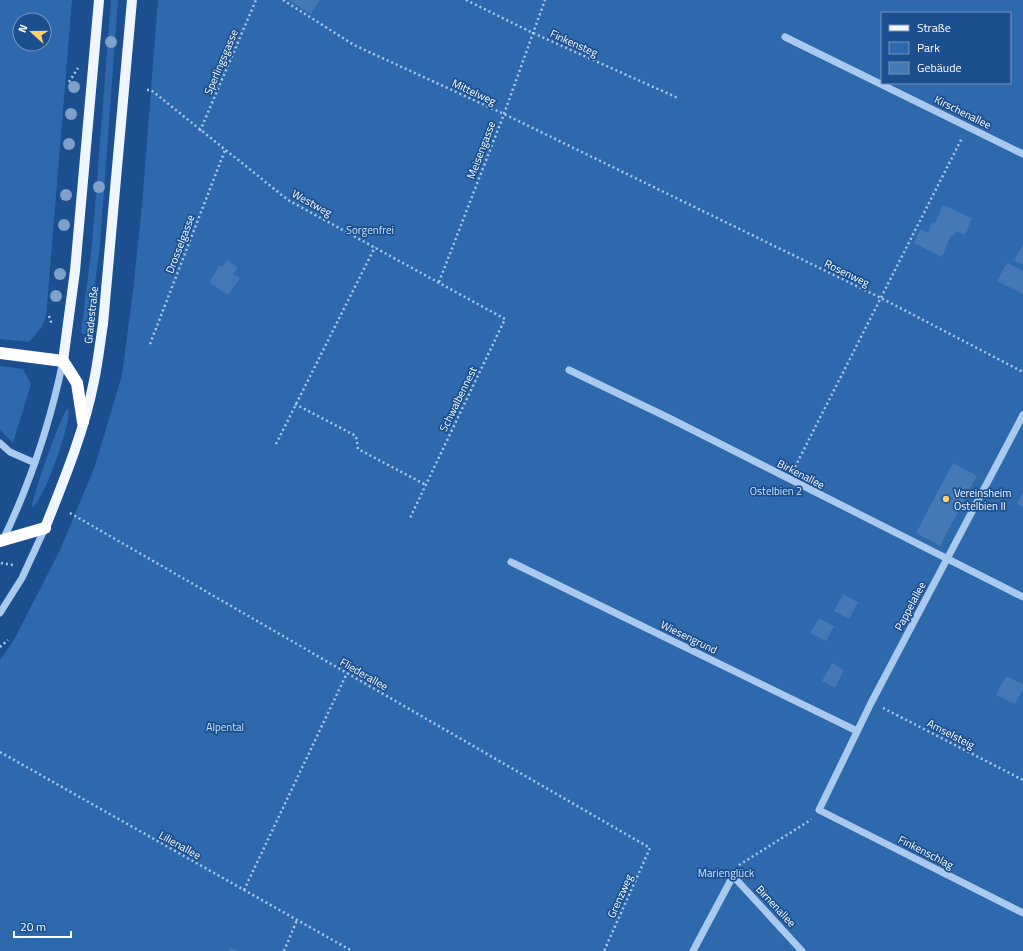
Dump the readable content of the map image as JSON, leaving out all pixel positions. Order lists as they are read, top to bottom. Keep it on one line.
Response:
{"streets":{"main road":["Gradestraße"],"street":["Kirschenallee","Birkenallee","Pappelallee","Wiesengrund","Finkenschlag","Birnenallee"],"path":["Finkensteg","Sperlingsgasse","Mittelweg","Meisengasse","Westweg","Drosselgasse","Rosenweg","Schwalbennest","Fliederallee","Amselsteig","Lilienallee","Grenzweg"]},"crossings":[["Finkensteg","Meisengasse"],["Sperlingsgasse","Westweg"],["Mittelweg","Meisengasse"],["Mittelweg","Rosenweg"],["Meisengasse","Westweg"],["Westweg","Drosselgasse"],["Westweg","Schwalbennest"],["Birkenallee","Pappelallee"],["Pappelallee","Wiesengrund"],["Pappelallee","Amselsteig"],["Pappelallee","Finkenschlag"],["Fliederallee","Grenzweg"]],"parks":["Sorgenfrei","Ostelbien 2","Alpental","Marienglück"],"places":["Vereinsheim Ostelbien II"],"legend":["Straße","Park","Gebäude"],"scale_bar":"20 m","north":"left"}
